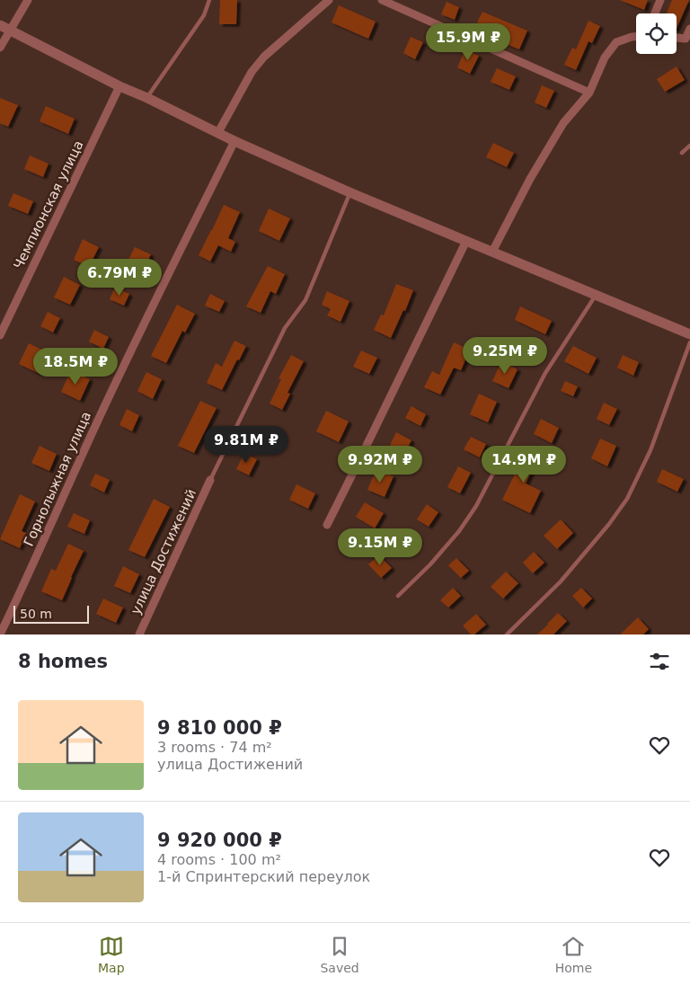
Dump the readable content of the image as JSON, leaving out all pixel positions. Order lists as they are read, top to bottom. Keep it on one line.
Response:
{"streets":{"street":["Чемпионская улица","Горнолыжная улица","улица Достижений"]},"scale_bar":"50 m","page":{"price":["15.9M ₽","6.79M ₽","9.25M ₽","18.5M ₽","9.81M ₽","9.92M ₽","14.9M ₽","9.15M ₽"],"scale":"50 m","heading":"8 homes","list":[{"name":"9 810 000 ₽","note":"3 rooms · 74 m² · улица Достижений"},{"name":"9 920 000 ₽","note":"4 rooms · 100 m² · 1-й Спринтерский переулок"}],"tabs":["Map","Saved","Home"]}}
